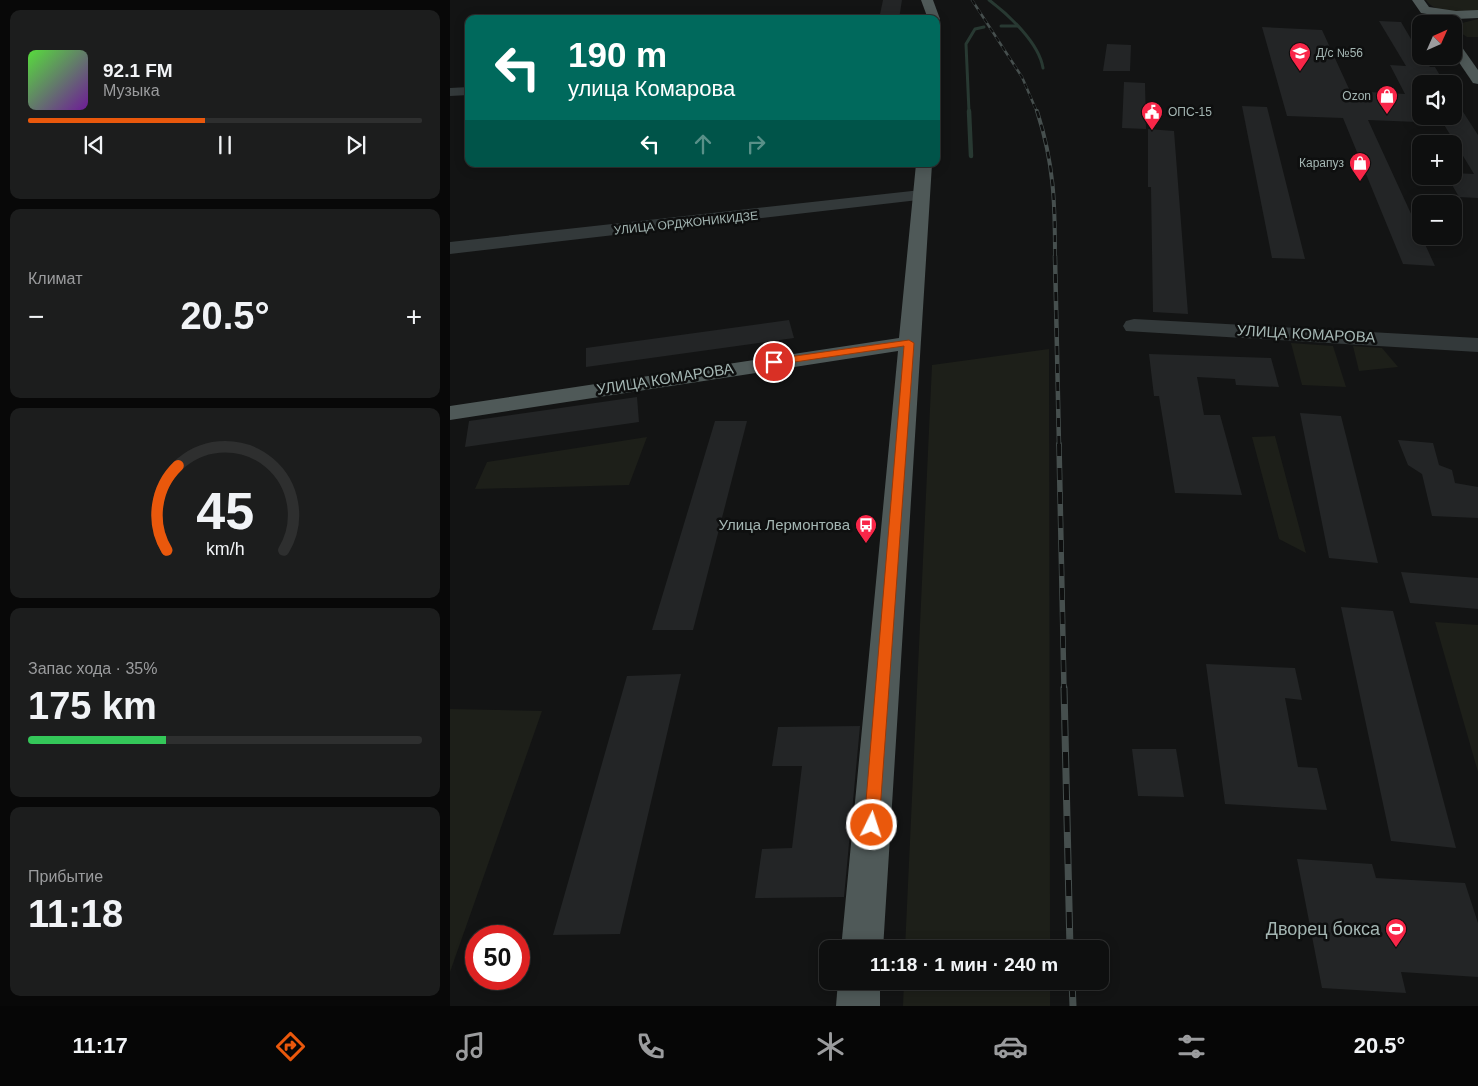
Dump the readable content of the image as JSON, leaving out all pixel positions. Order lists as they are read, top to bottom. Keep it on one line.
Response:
{"streets":{"main road":["УЛИЦА КОМАРОВА"],"street":["УЛИЦА ОРДЖОНИКИДЗЕ"]},"places":{"school or university":["Д/с №56"],"shop":["Ozon","Карапуз"],"public building":["ОПС-15"],"bus stop":["Улица Лермонтова"],"sports":["Дворец бокса"]},"north":"top right","page":{"map_buttons":["+","−"],"turn":["190 m","улица Комарова"],"song":["92.1 FM","Музыка"],"tile":["Климат",["Запас хода · 35%","175 km"],["Прибытие","11:18"]],"heat":["−","20.5°","+"],"limit":"50","trip":"11:18 · 1 мин · 240 m","tabs":["11:17","20.5°"],"gauge":["45","km/h"]}}
